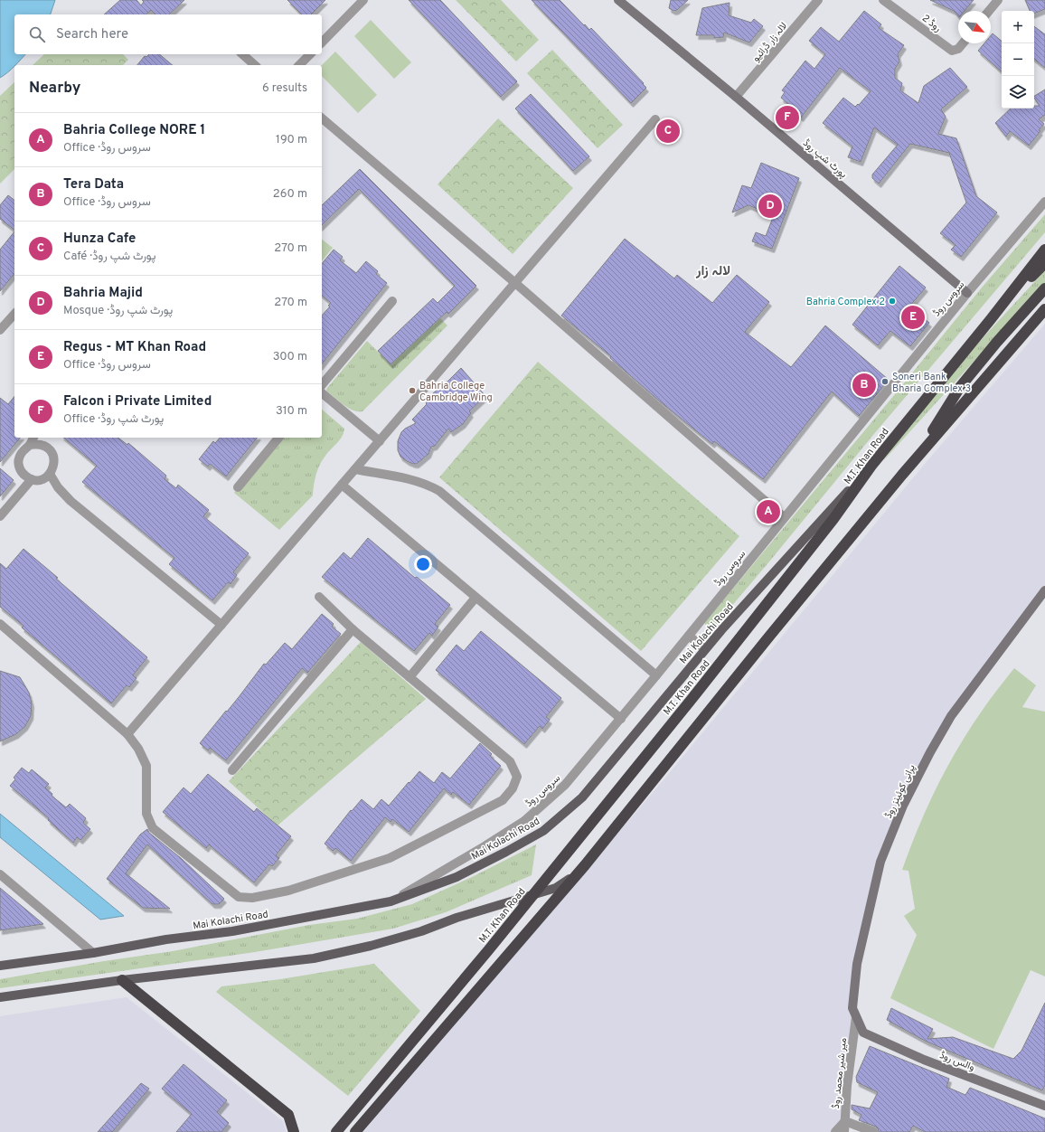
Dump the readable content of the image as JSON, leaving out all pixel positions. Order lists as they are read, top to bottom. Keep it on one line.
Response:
{"streets":{"highway":["M.T. Khan Road"],"main road":["Mai Kolachi Road"],"street":["روڈ 2","لالہ زار ڈرائیو","پورٹ شپ روڈ","سروس روڈ","پرانی کوئینز روڈ","والس روڈ","میر شیر محمد روڈ"]},"crossings":[["لالہ زار ڈرائیو","پورٹ شپ روڈ"],["پورٹ شپ روڈ","سروس روڈ"],["سروس روڈ","Mai Kolachi Road"],["M.T. Khan Road","Mai Kolachi Road"],["پرانی کوئینز روڈ","والس روڈ"],["پرانی کوئینز روڈ","میر شیر محمد روڈ"]],"districts":["لالہ زار"],"places":["Bahria Complex 2","Soneri Bank Bharia Complex 3","Bahria College Cambridge Wing"],"north":"bottom right","page":{"map_buttons":["+","−"],"search":"Search here","heading":["Nearby","6 results"],"pins":["F","C","D","E","B","A"],"list":[{"mark":"A","name":"Bahria College NORE 1","note":"Office · سروس روڈ","value":"190 m"},{"mark":"B","name":"Tera Data","note":"Office · سروس روڈ","value":"260 m"},{"mark":"C","name":"Hunza Cafe","note":"Café · پورٹ شپ روڈ","value":"270 m"},{"mark":"D","name":"Bahria Majid","note":"Mosque · پورٹ شپ روڈ","value":"270 m"},{"mark":"E","name":"Regus - MT Khan Road","note":"Office · سروس روڈ","value":"300 m"},{"mark":"F","name":"Falcon i Private Limited","note":"Office · پورٹ شپ روڈ","value":"310 m"}]}}
